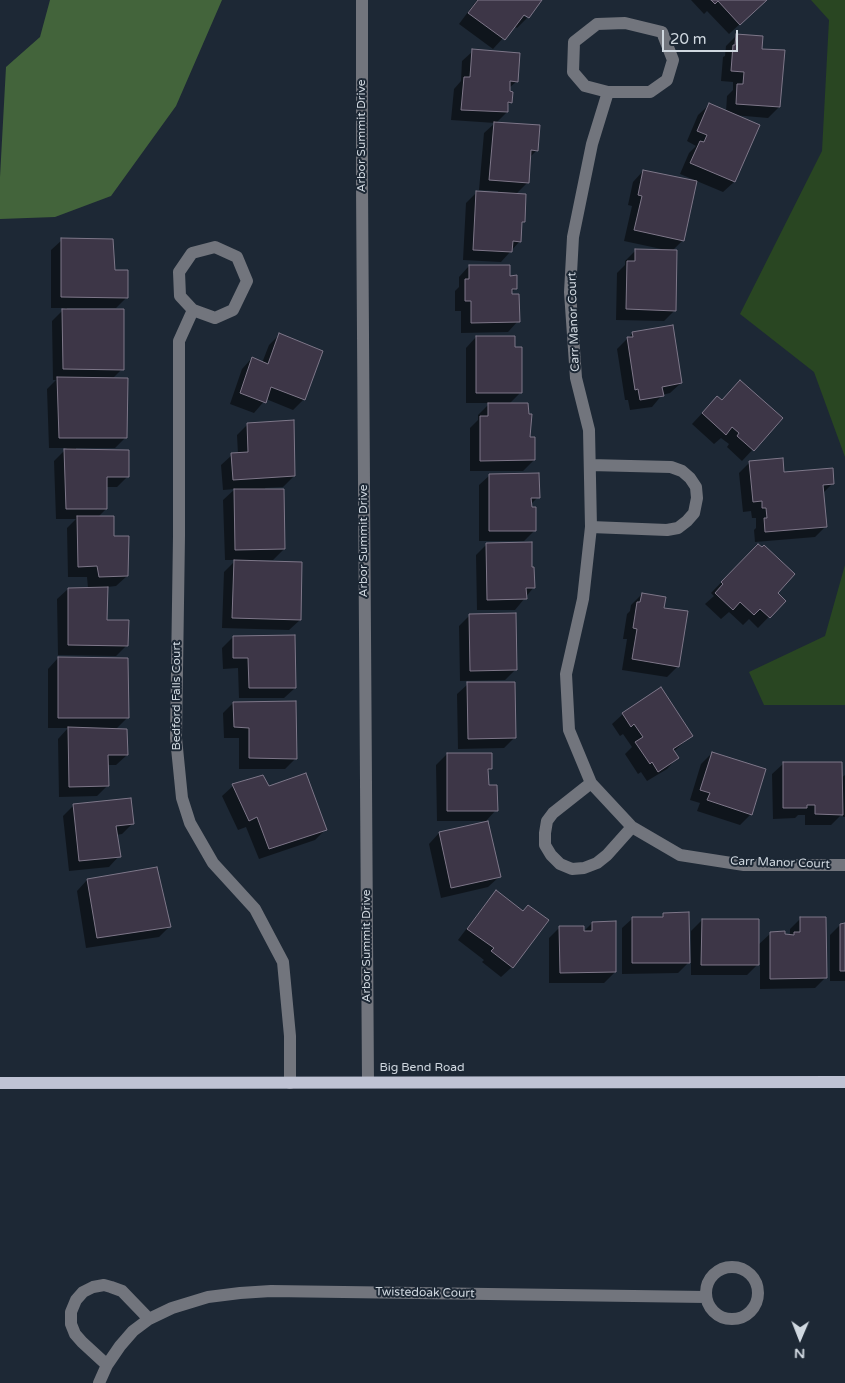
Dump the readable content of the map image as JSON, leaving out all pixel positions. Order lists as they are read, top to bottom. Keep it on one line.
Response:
{"streets":{"main road":["Big Bend Road"],"street":["Arbor Summit Drive","Carr Manor Court","Bedford Falls Court","Twistedoak Court"]},"crossings":[["Arbor Summit Drive","Big Bend Road"],["Bedford Falls Court","Big Bend Road"]],"scale_bar":"20 m","north":"bottom"}
